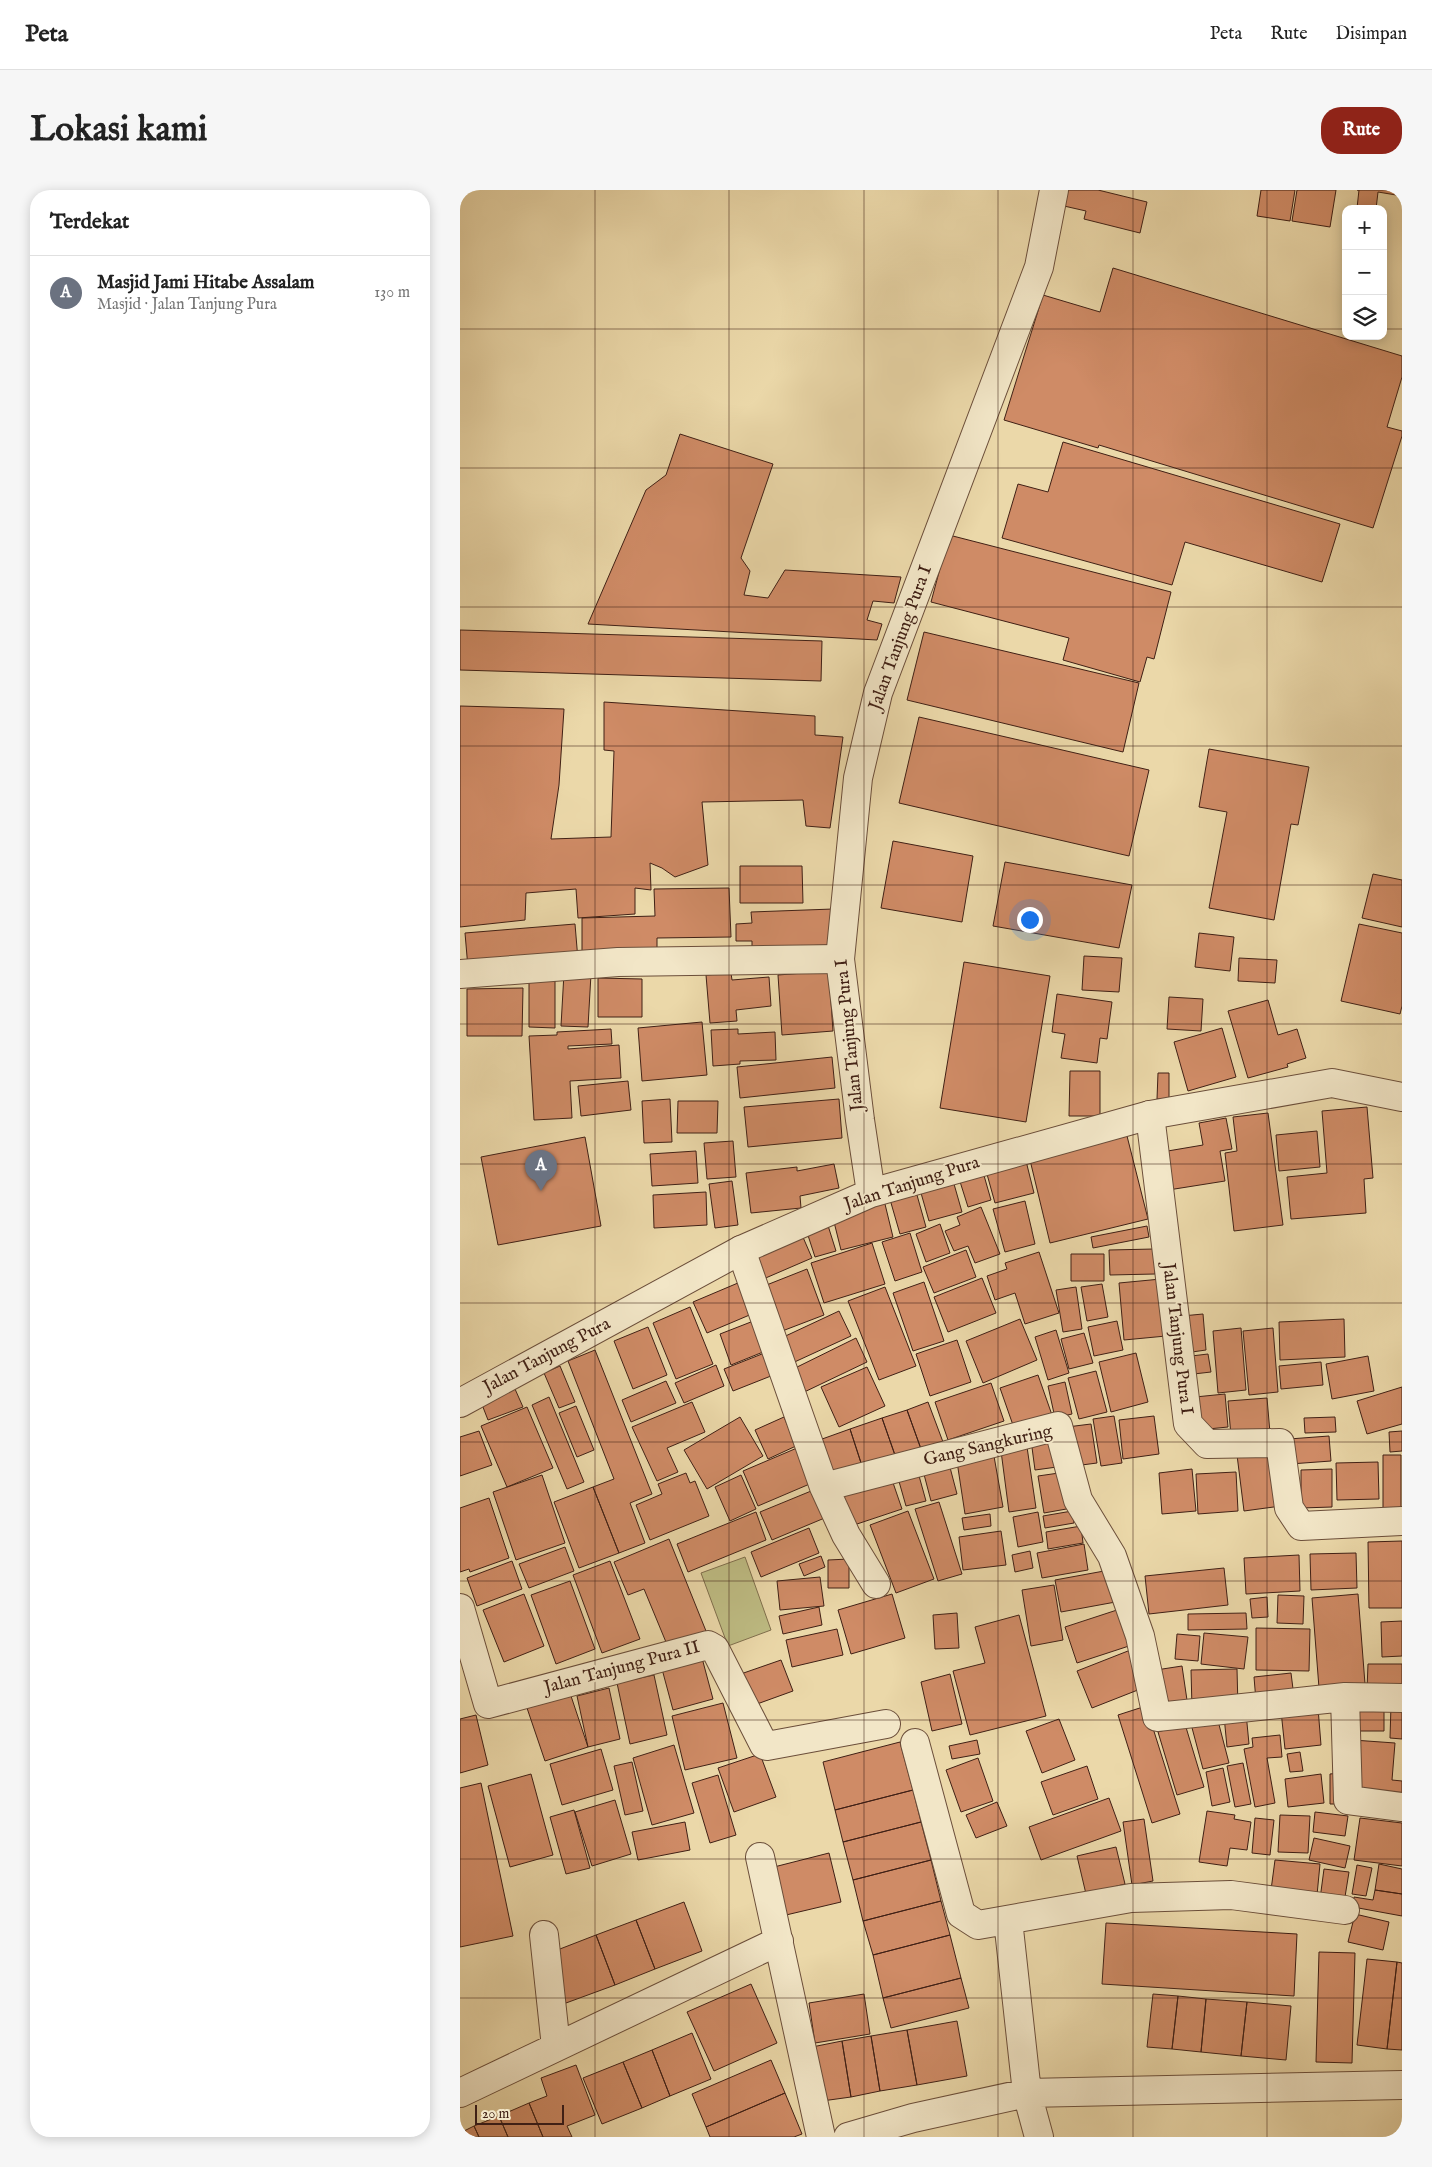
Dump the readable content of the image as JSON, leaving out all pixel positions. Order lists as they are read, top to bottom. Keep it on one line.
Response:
{"streets":{"street":["Jalan Tanjung Pura I","Jalan Tanjung Pura","Gang Sangkuring","Jalan Tanjung Pura II"]},"crossings":[["Jalan Tanjung Pura I","Jalan Tanjung Pura"]],"scale_bar":"20 m","page":{"header":"Peta","nav":["Peta","Rute","Disimpan"],"buttons":"Rute","title":"Lokasi kami","heading":"Terdekat","map_buttons":["+","−"],"list":[{"mark":"A","name":"Masjid Jami Hitabe Assalam","note":"Masjid · Jalan Tanjung Pura","value":"130 m"}],"pins":"A","scale":"20 m"}}
